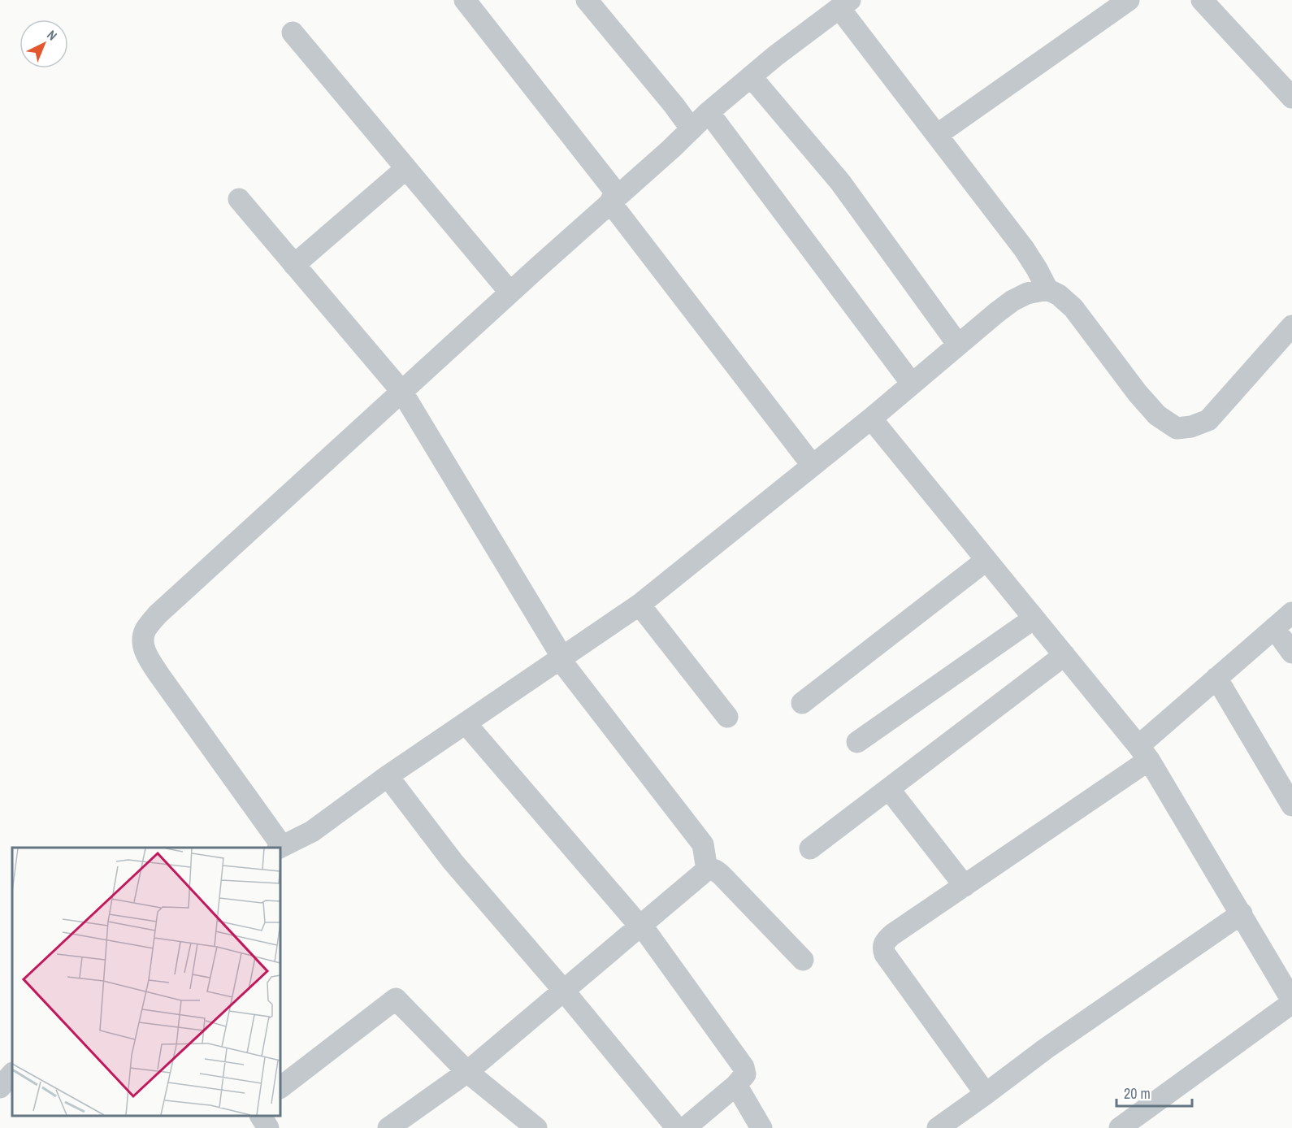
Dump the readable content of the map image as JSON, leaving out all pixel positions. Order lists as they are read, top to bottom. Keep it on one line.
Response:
{"scale_bar":"20 m","north":"top right"}
